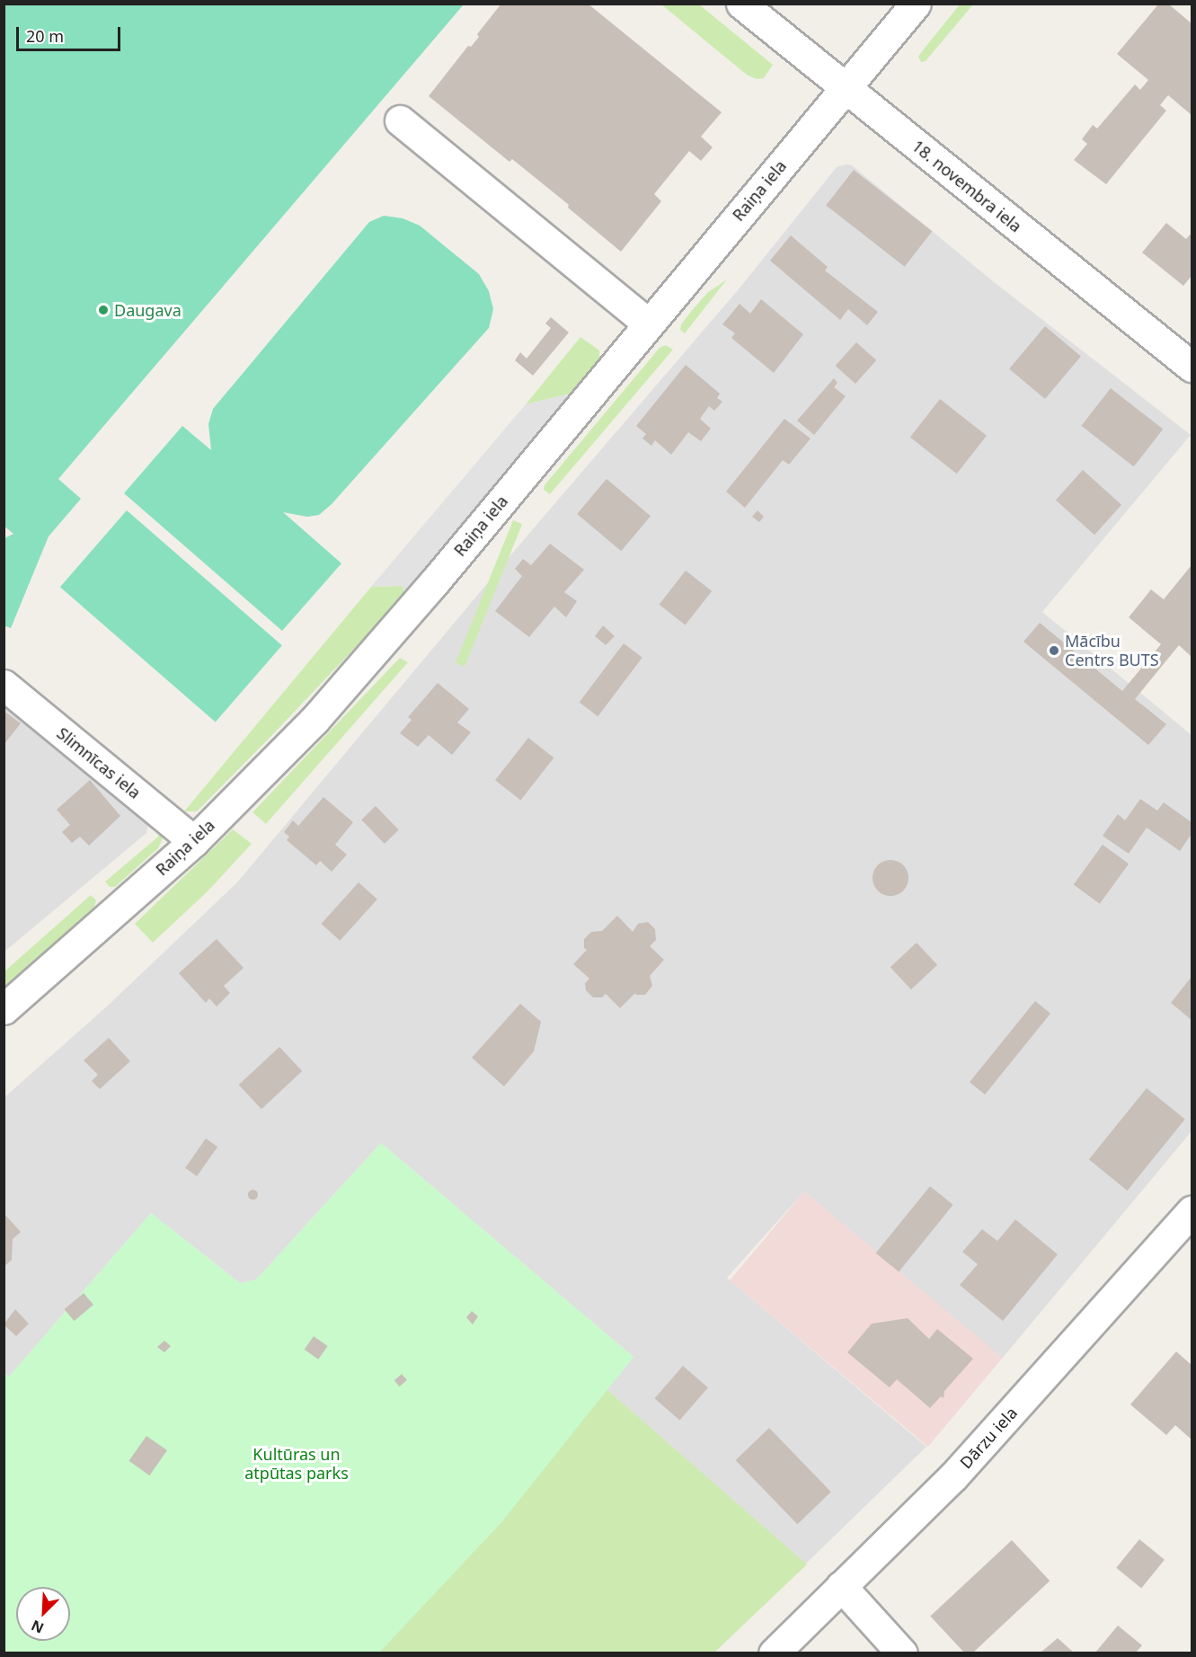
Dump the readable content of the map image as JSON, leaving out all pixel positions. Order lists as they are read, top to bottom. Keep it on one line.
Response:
{"streets":{"street":["18. novembra iela","Raiņa iela","Slimnīcas iela","Dārzu iela"]},"crossings":[["18. novembra iela","Raiņa iela"],["Raiņa iela","Slimnīcas iela"]],"parks":["Kultūras un atpūtas parks"],"places":["Daugava","Mācību Centrs BUTS"],"scale_bar":"20 m","north":"bottom left"}
